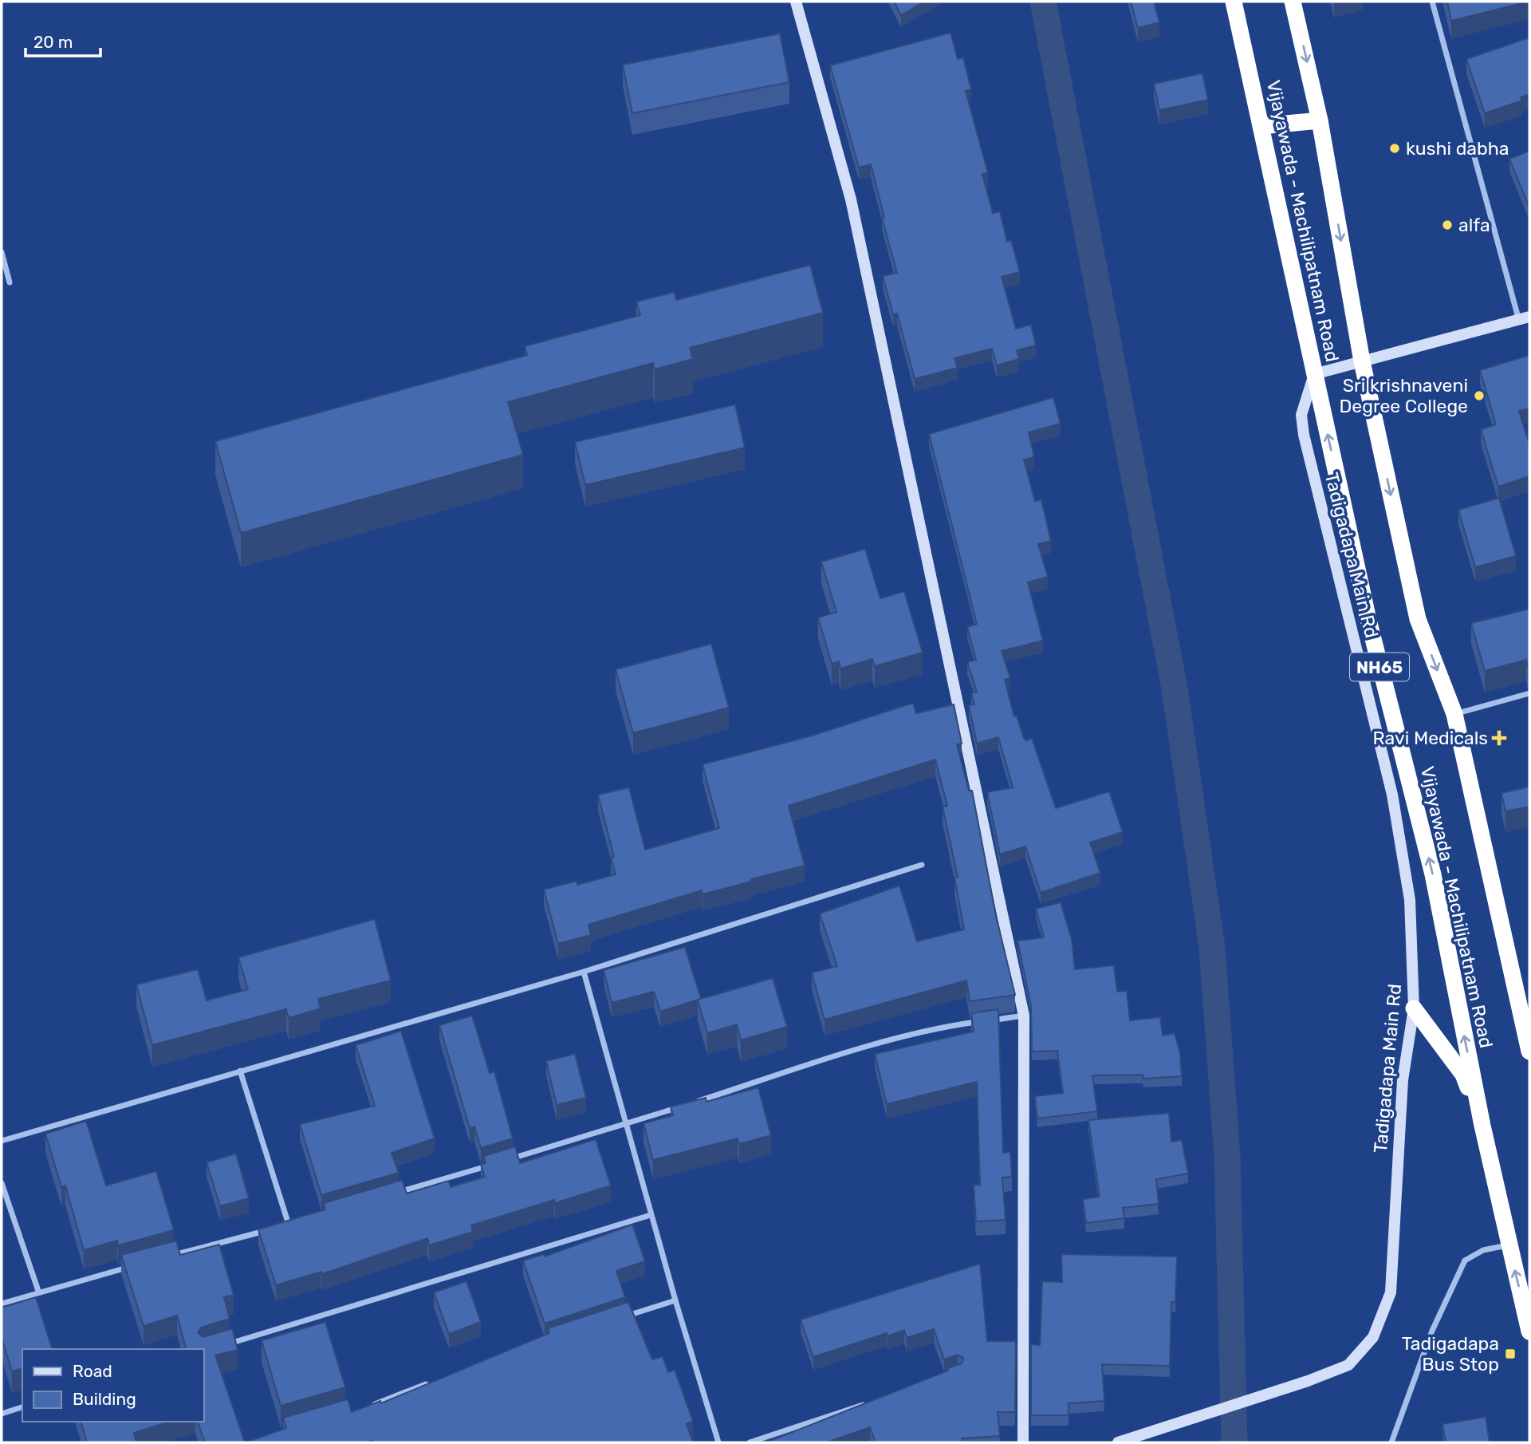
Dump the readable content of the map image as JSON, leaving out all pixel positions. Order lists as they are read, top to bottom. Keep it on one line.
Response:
{"streets":{"highway":["Vijayawada - Machilipatnam Road","NH65"],"street":["Tadigadapa Main Rd"]},"crossings":[["Vijayawada - Machilipatnam Road","Tadigadapa Main Rd"]],"places":{"other":["kushi dabha","alfa","Sri krishnaveni Degree College"],"health":["Ravi Medicals"],"transit":["Tadigadapa Bus Stop"]},"legend":["Road","Building"],"scale_bar":"20 m"}
